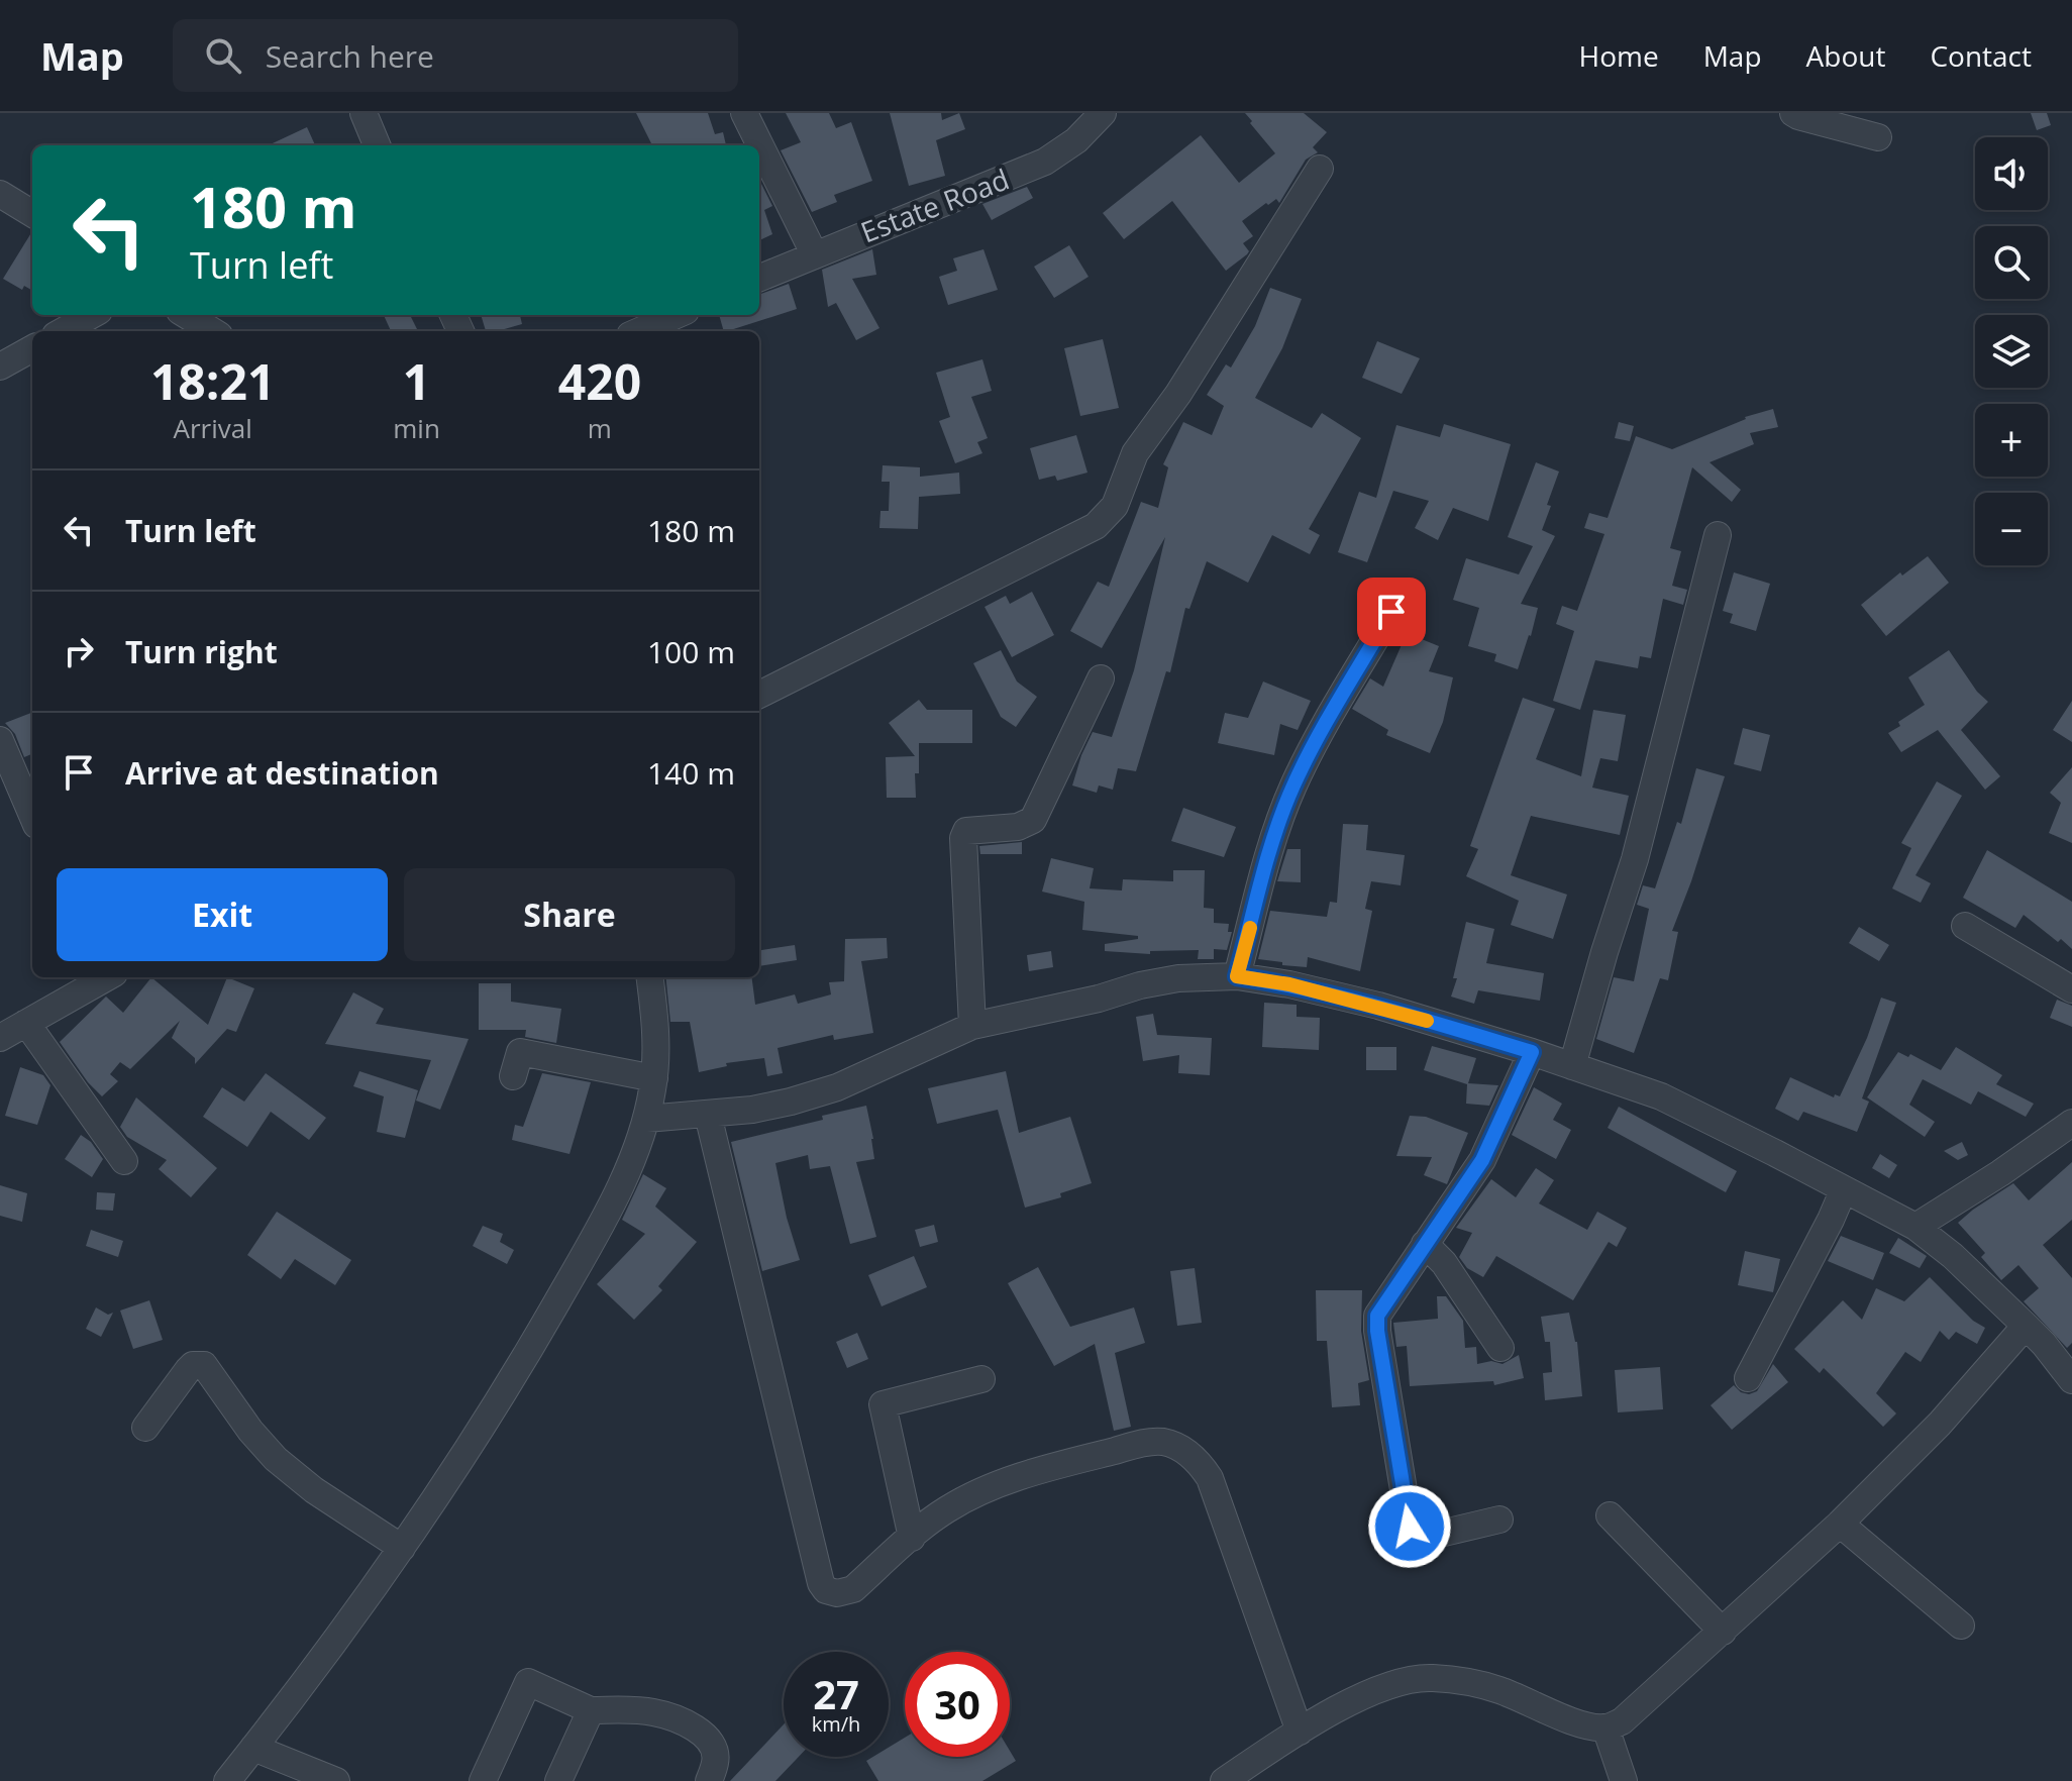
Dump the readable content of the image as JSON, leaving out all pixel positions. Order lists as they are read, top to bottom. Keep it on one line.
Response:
{"streets":{"street":["Estate Road"]},"page":{"header":"Map","search":"Search here","nav":["Home","Map","About","Contact"],"map_buttons":["+","−"],"turn":["180 m","Turn left"],"eta":["18:21","Arrival","1","min","420","m"],"list":[{"name":"Turn left","value":"180 m"},{"name":"Turn right","value":"100 m"},{"name":"Arrive at destination","value":"140 m"}],"buttons":["Exit","Share"],"speed":"27 km/h","limit":"30"}}
